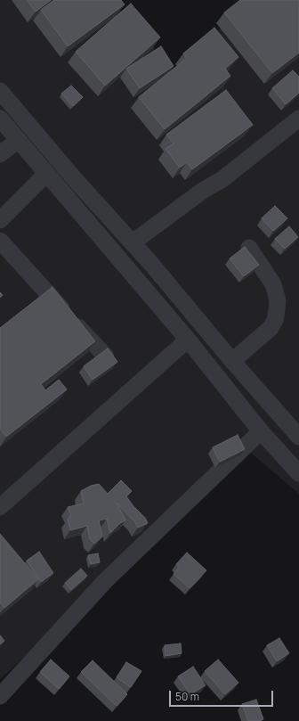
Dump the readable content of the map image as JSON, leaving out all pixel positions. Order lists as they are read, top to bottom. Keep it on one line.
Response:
{"scale_bar":"50 m"}
